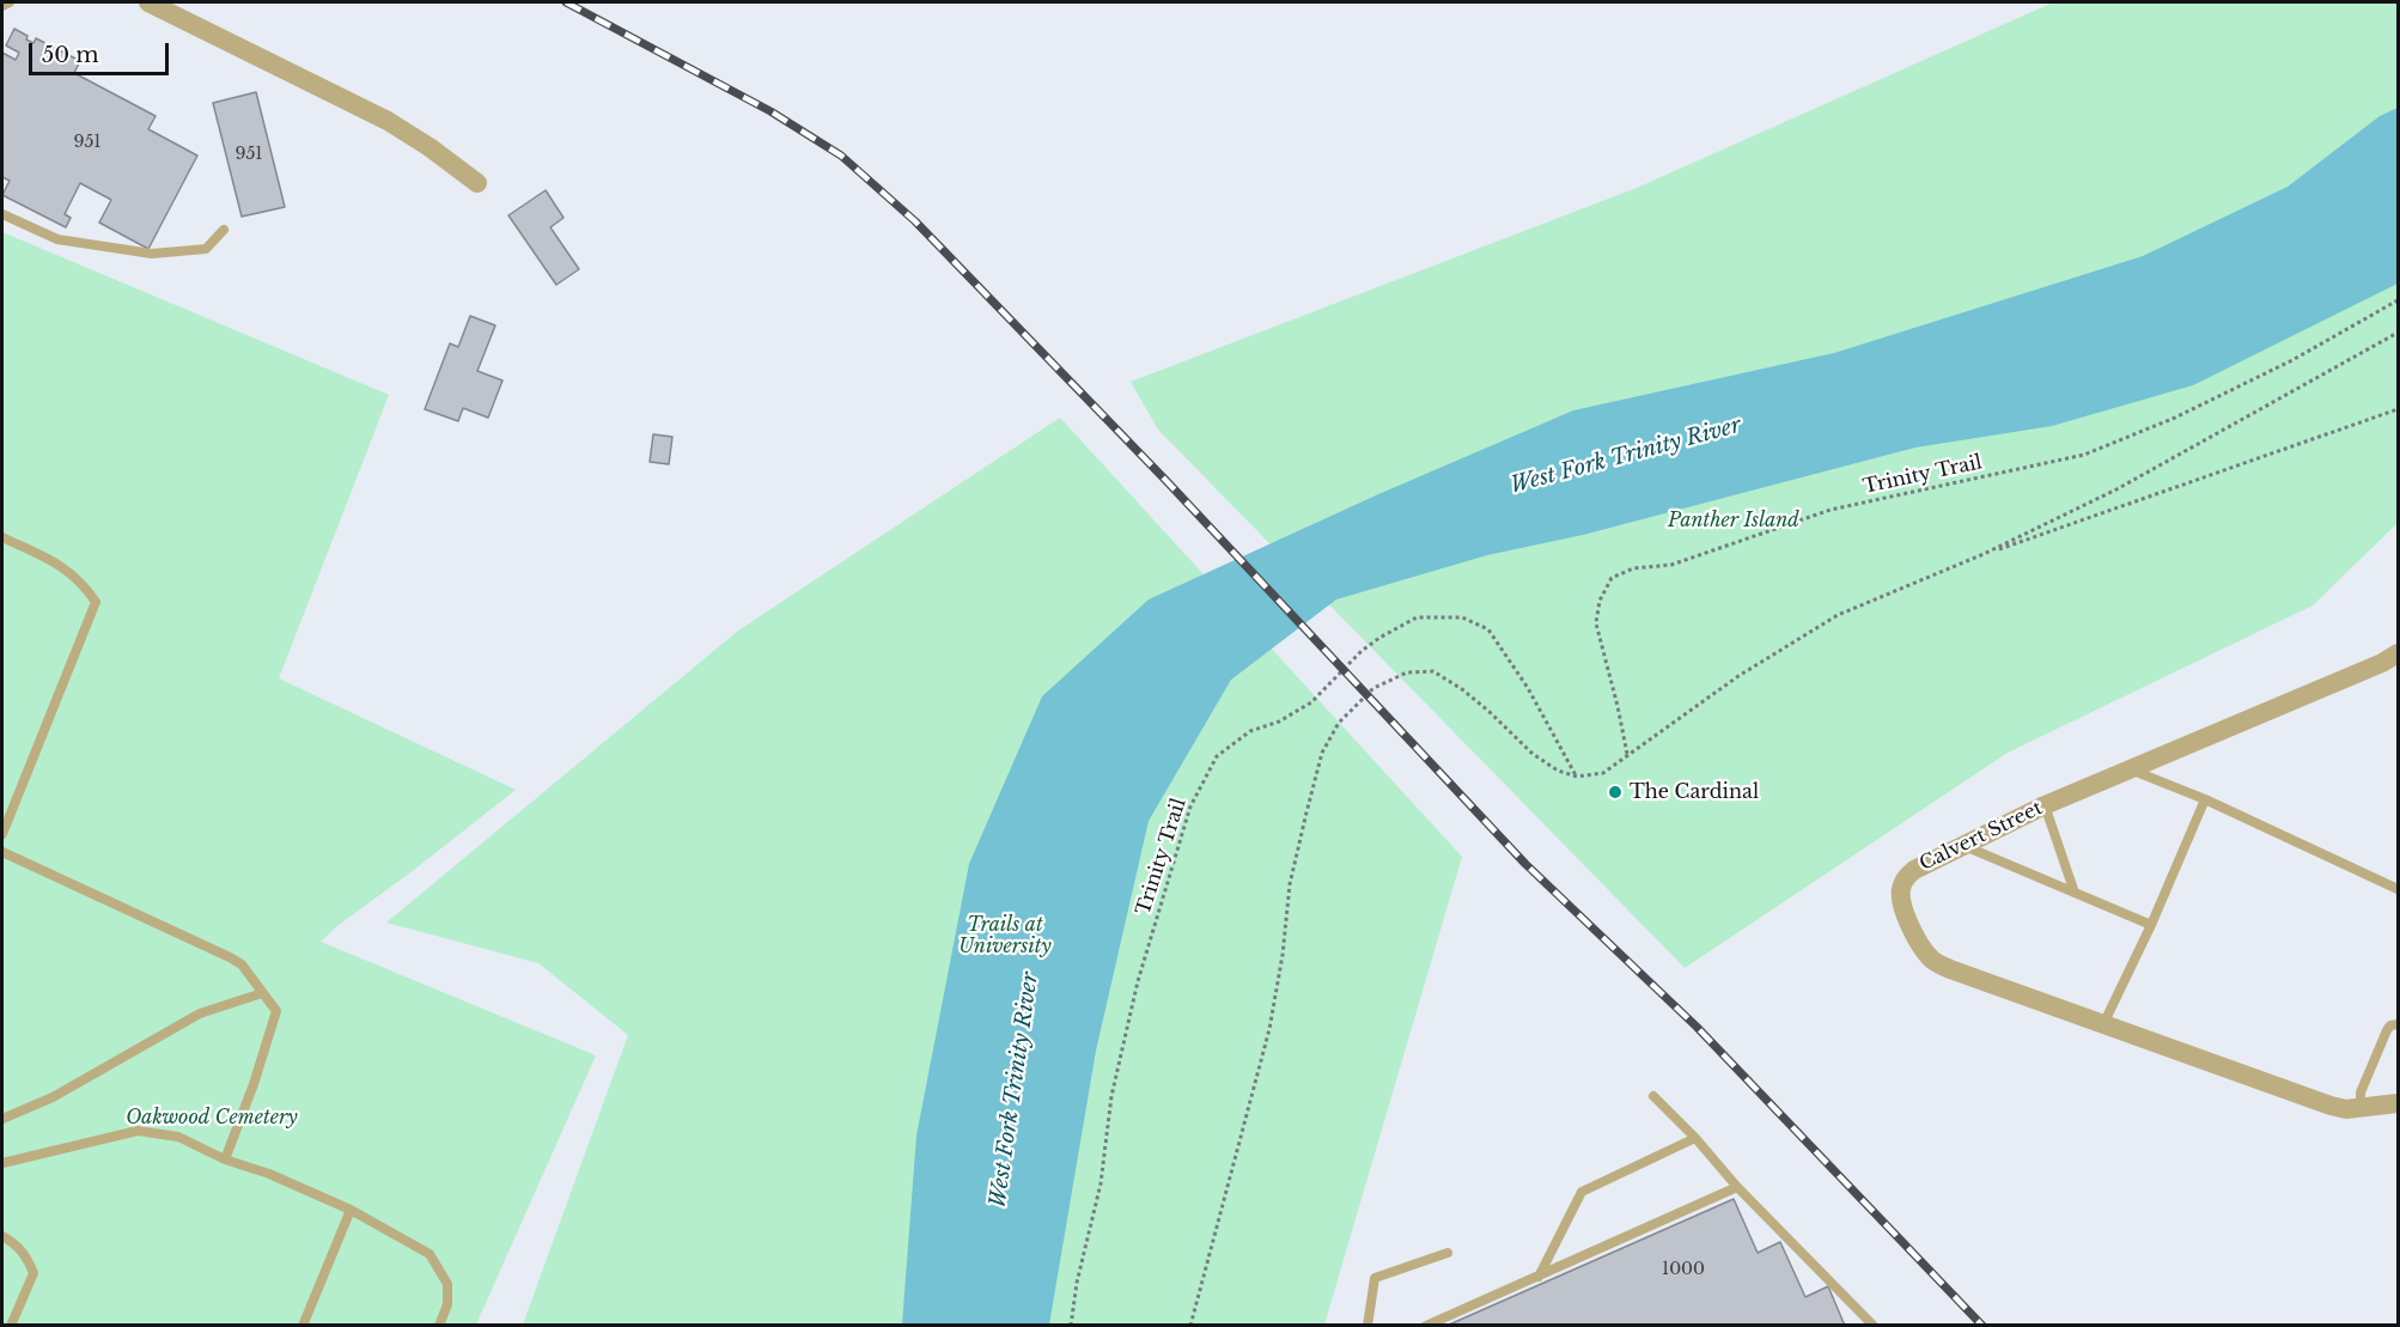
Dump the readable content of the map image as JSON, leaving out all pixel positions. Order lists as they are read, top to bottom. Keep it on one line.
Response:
{"streets":{"street":["Calvert Street"],"path":["Trinity Trail"]},"water":["West Fork Trinity River"],"parks":["Panther Island","Trails at University","Oakwood Cemetery"],"places":["The Cardinal"],"house_numbers":["951","951","1000"],"scale_bar":"50 m"}
